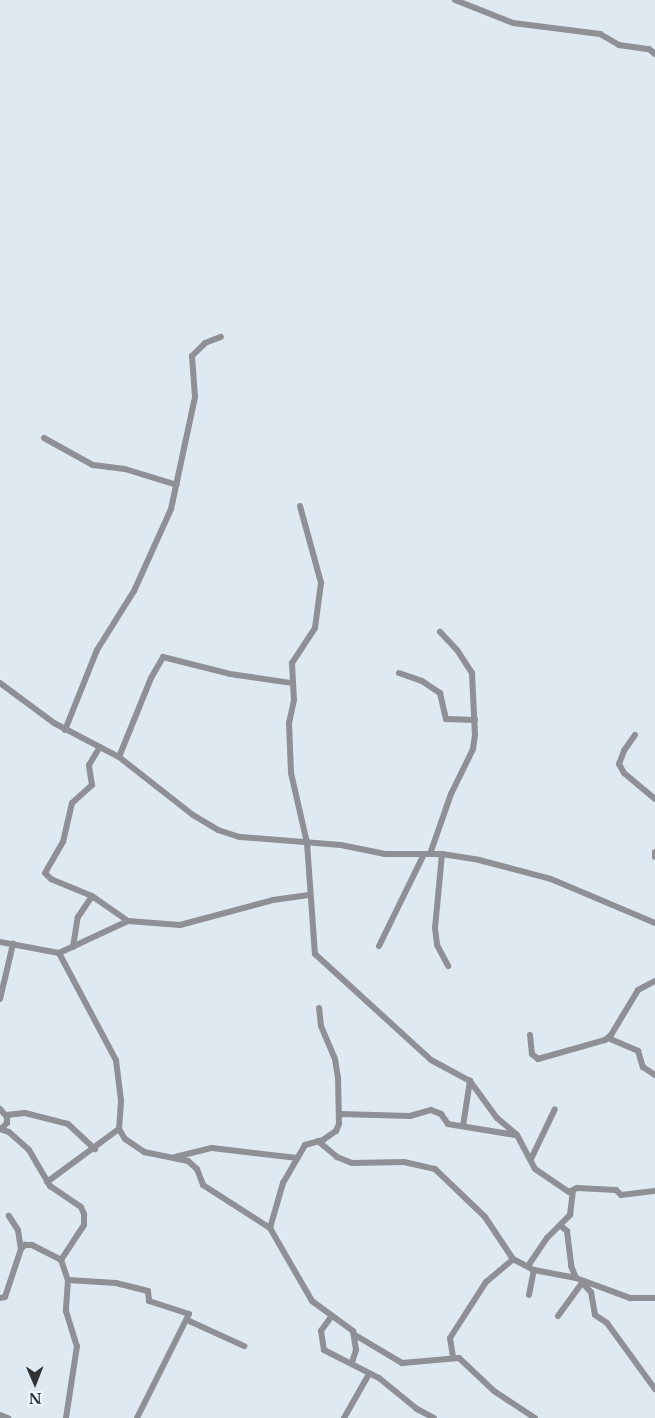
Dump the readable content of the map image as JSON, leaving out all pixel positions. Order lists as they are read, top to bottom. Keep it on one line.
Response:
{"north":"bottom"}
